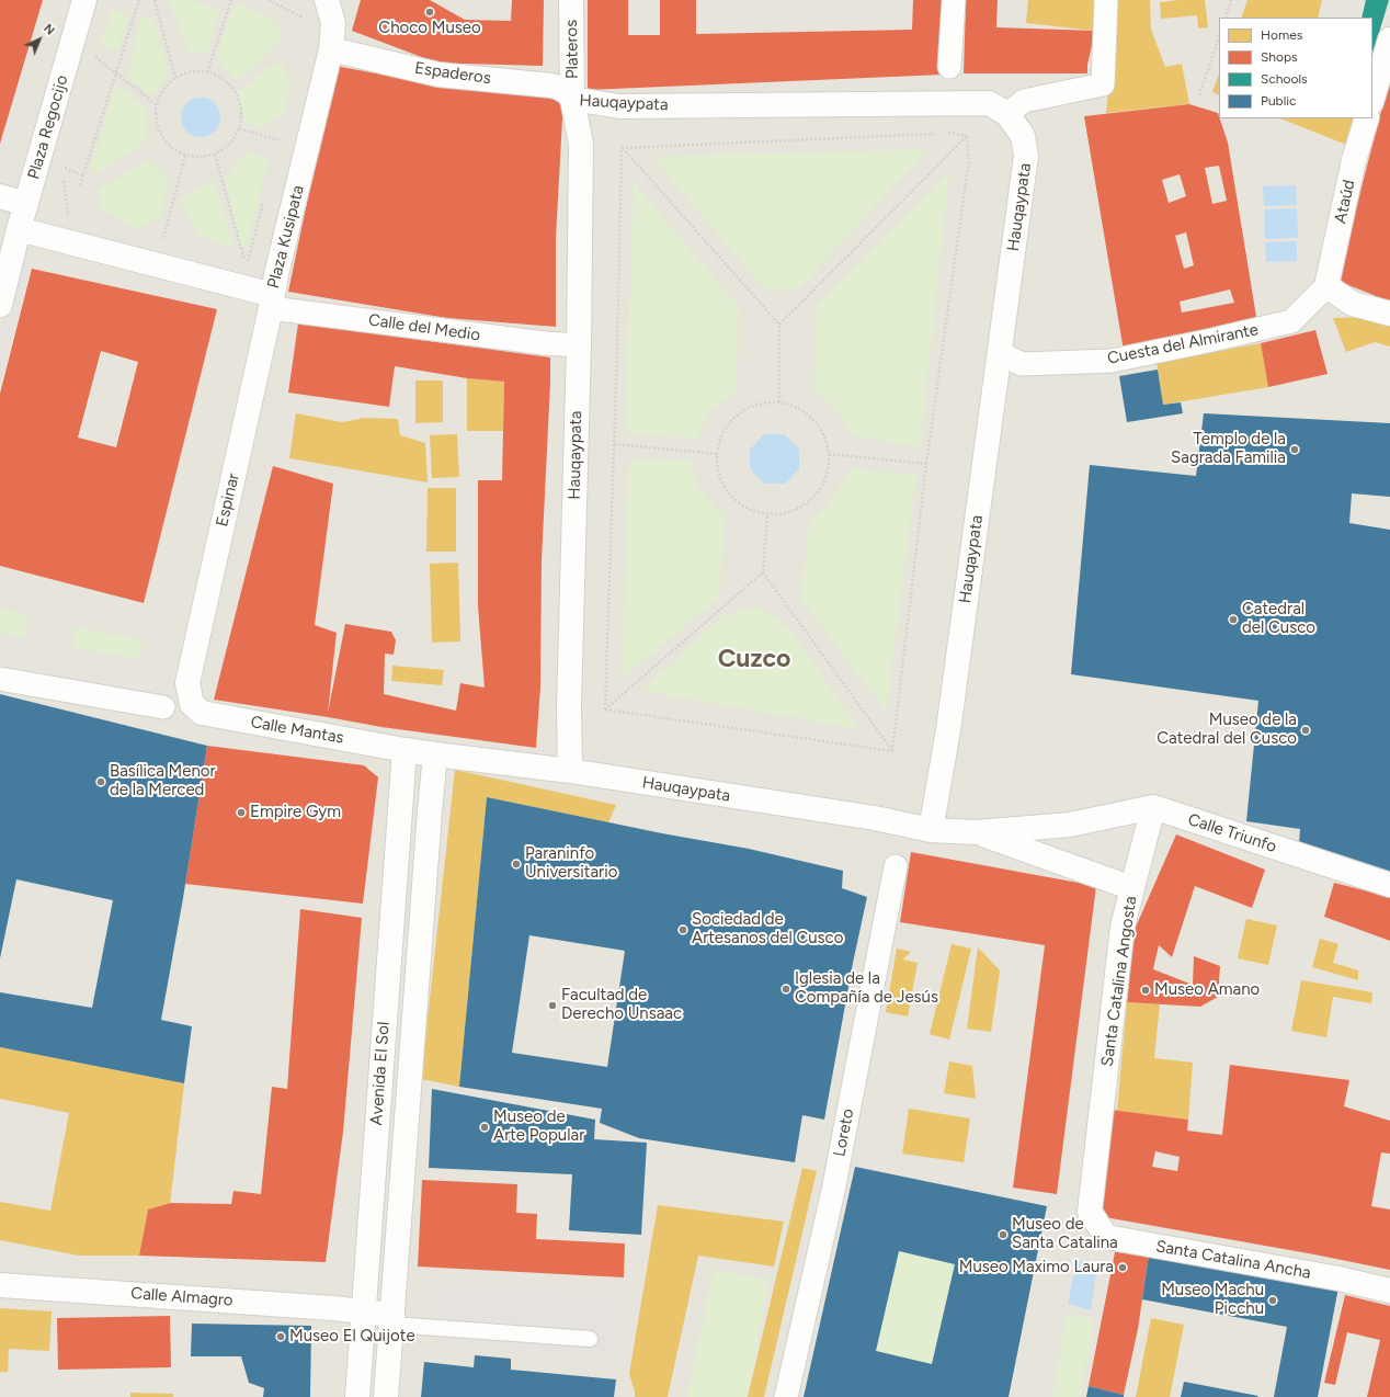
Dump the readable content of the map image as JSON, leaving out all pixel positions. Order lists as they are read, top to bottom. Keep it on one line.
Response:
{"streets":{"street":["Plateros","Espaderos","Hauqaypata","Plaza Regocijo","Ataúd","Plaza Kusipata","Calle del Medio","Cuesta del Almirante","Espinar","Calle Mantas","Calle Triunfo","Santa Catalina Angosta","Avenida El Sol","Loreto","Santa Catalina Ancha","Calle Almagro"]},"crossings":[["Plateros","Espaderos"],["Plateros","Hauqaypata"],["Espaderos","Hauqaypata"],["Espaderos","Plaza Kusipata"],["Hauqaypata","Calle del Medio"],["Hauqaypata","Cuesta del Almirante"],["Hauqaypata","Santa Catalina Angosta"],["Plaza Regocijo","Plaza Kusipata"],["Ataúd","Cuesta del Almirante"],["Plaza Kusipata","Calle del Medio"],["Plaza Kusipata","Espinar"],["Calle del Medio","Espinar"],["Espinar","Calle Mantas"],["Calle Mantas","Avenida El Sol"],["Santa Catalina Angosta","Santa Catalina Ancha"],["Avenida El Sol","Calle Almagro"]],"districts":["Cuzco"],"places":["Choco Museo","Templo de la Sagrada Familia","Catedral del Cusco","Museo de la Catedral del Cusco","Basílica Menor de la Merced","Empire Gym","Paraninfo Universitario","Sociedad de Artesanos del Cusco","Iglesia de la Compañía de Jesús","Museo Amano","Facultad de Derecho Unsaac","Museo de Arte Popular","Museo de Santa Catalina","Museo Maximo Laura","Museo Machu Picchu","Museo El Quijote"],"legend":["Homes","Shops","Schools","Public"],"north":"top right"}
